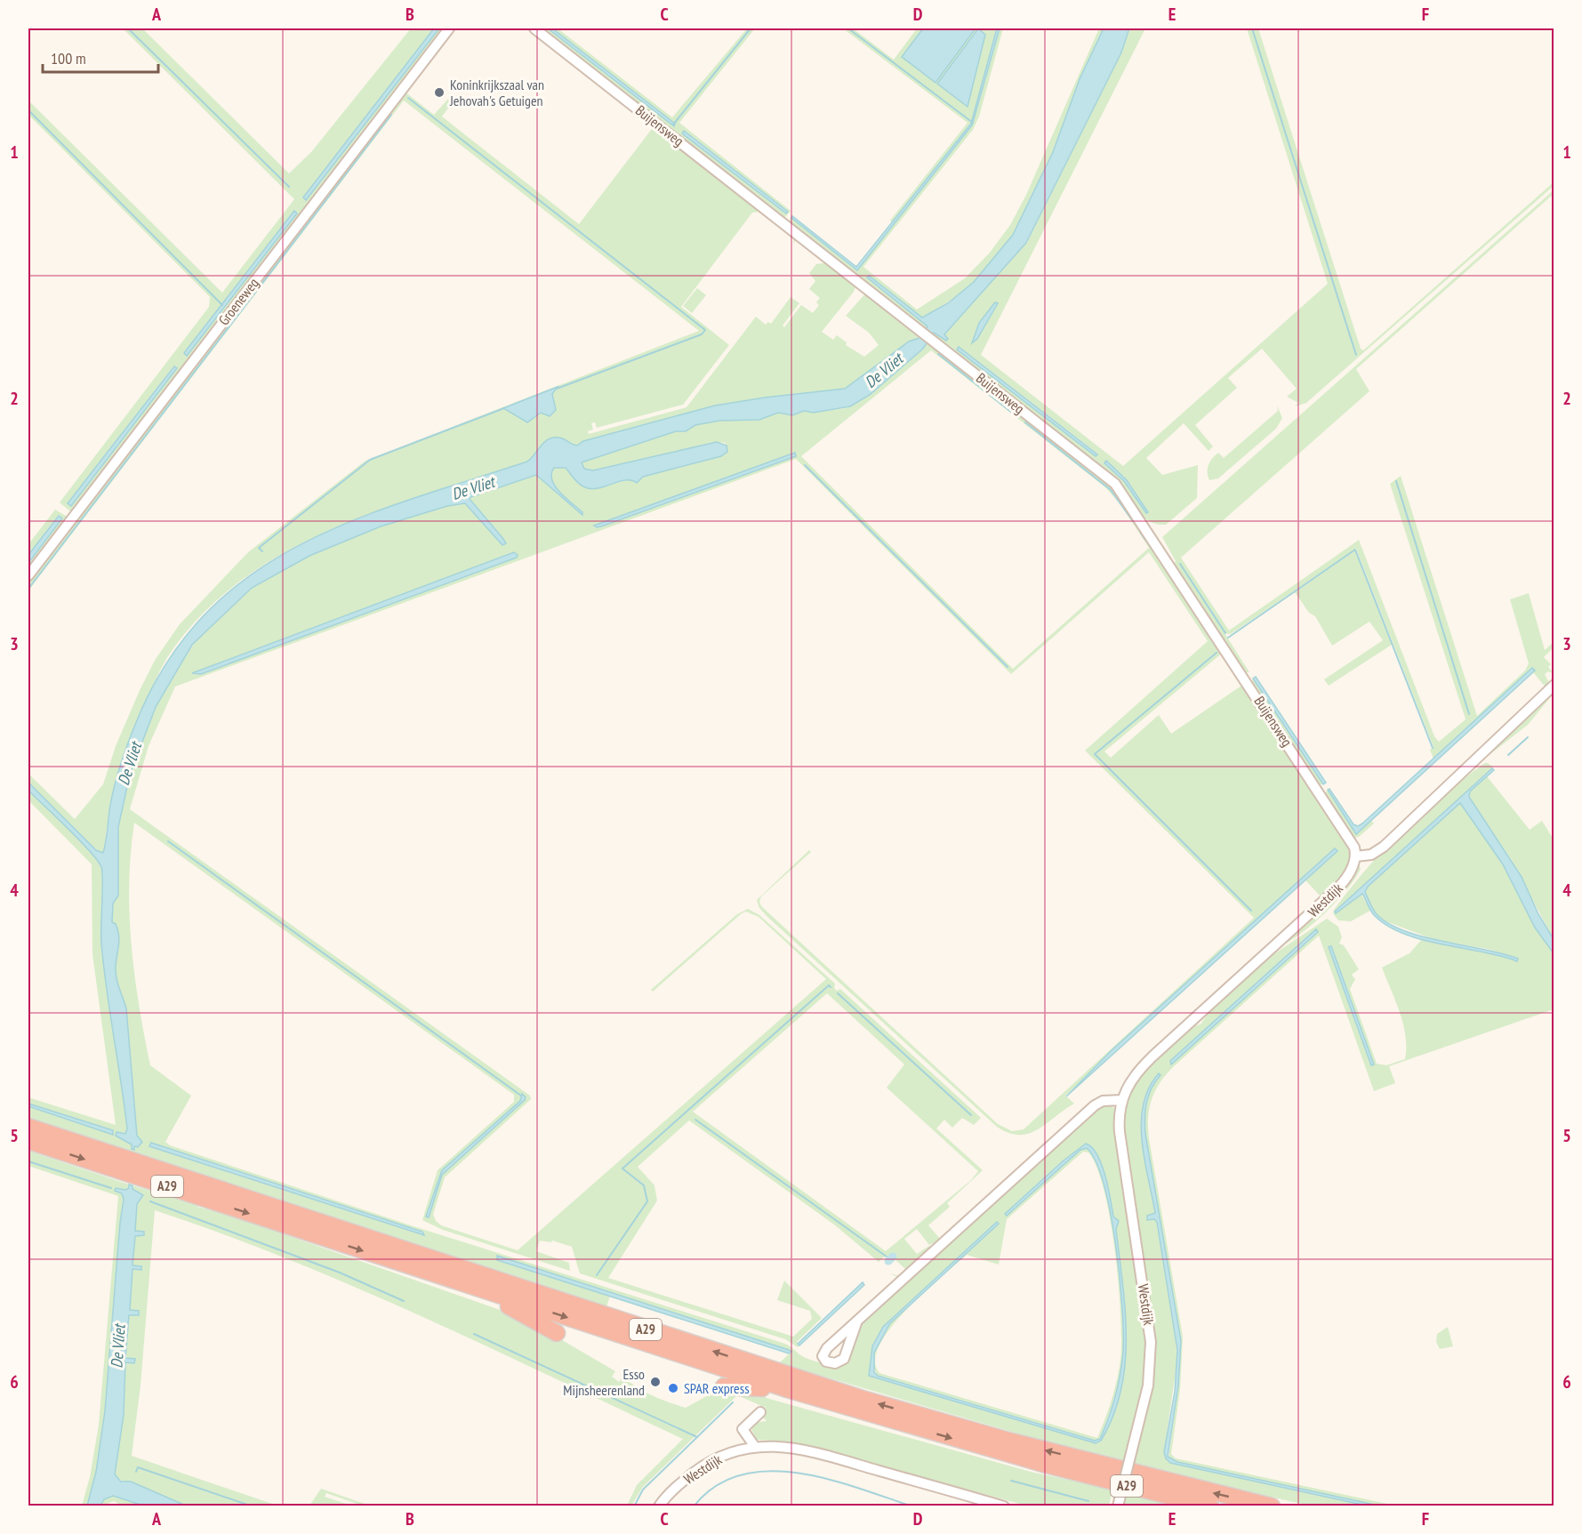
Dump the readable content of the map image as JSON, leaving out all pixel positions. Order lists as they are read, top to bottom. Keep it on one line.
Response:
{"streets":{"highway":["A29"],"street":["Buijensweg","Groeneweg","Westdijk"]},"crossings":[["Buijensweg","Westdijk"]],"water":["De Vliet"],"places":["Koninkrijkszaal van Jehovah's Getuigen","Esso Mijnsheerenland","SPAR express"],"scale_bar":"100 m","grid":{"columns":["A","B","C","D","E","F"],"rows":["1","2","3","4","5","6"]}}
